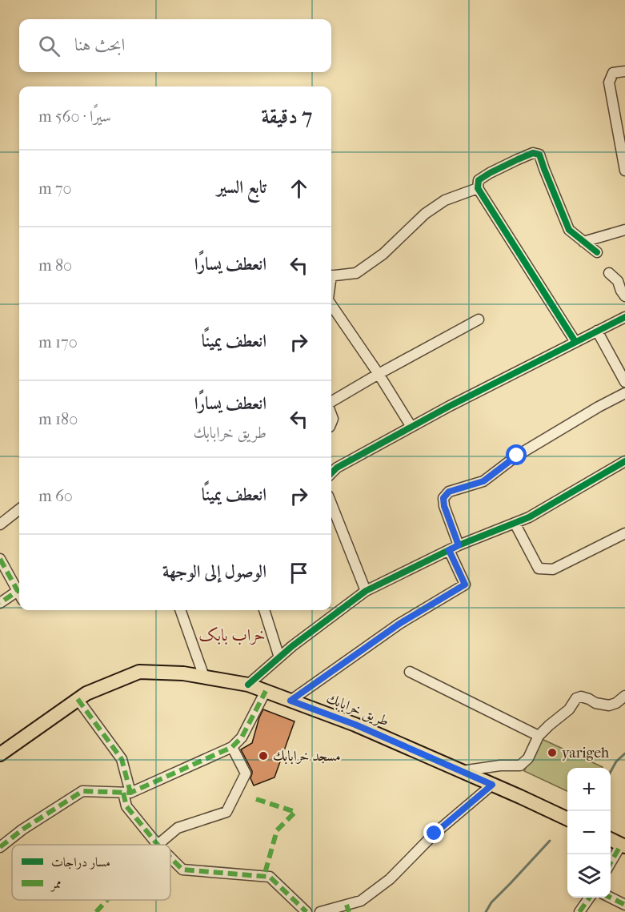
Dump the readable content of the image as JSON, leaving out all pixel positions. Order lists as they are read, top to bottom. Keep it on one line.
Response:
{"streets":{"main road":["طريق خرابابك"]},"districts":["خراب بابک"],"places":["yarigeh","مسجد خرابابك"],"legend":["مسار دراجات","ممر"],"page":{"search":"ابحث هنا","heading":["7 دقيقة","سيرًا · 560 m"],"list":[["تابع السير","70 m"],["انعطف يسارًا","80 m"],["انعطف يمينًا","170 m"],["انعطف يسارًا","طريق خرابابك","180 m"],["انعطف يمينًا","60 m"],"الوصول إلى الوجهة"],"map_buttons":["+","−"]}}
